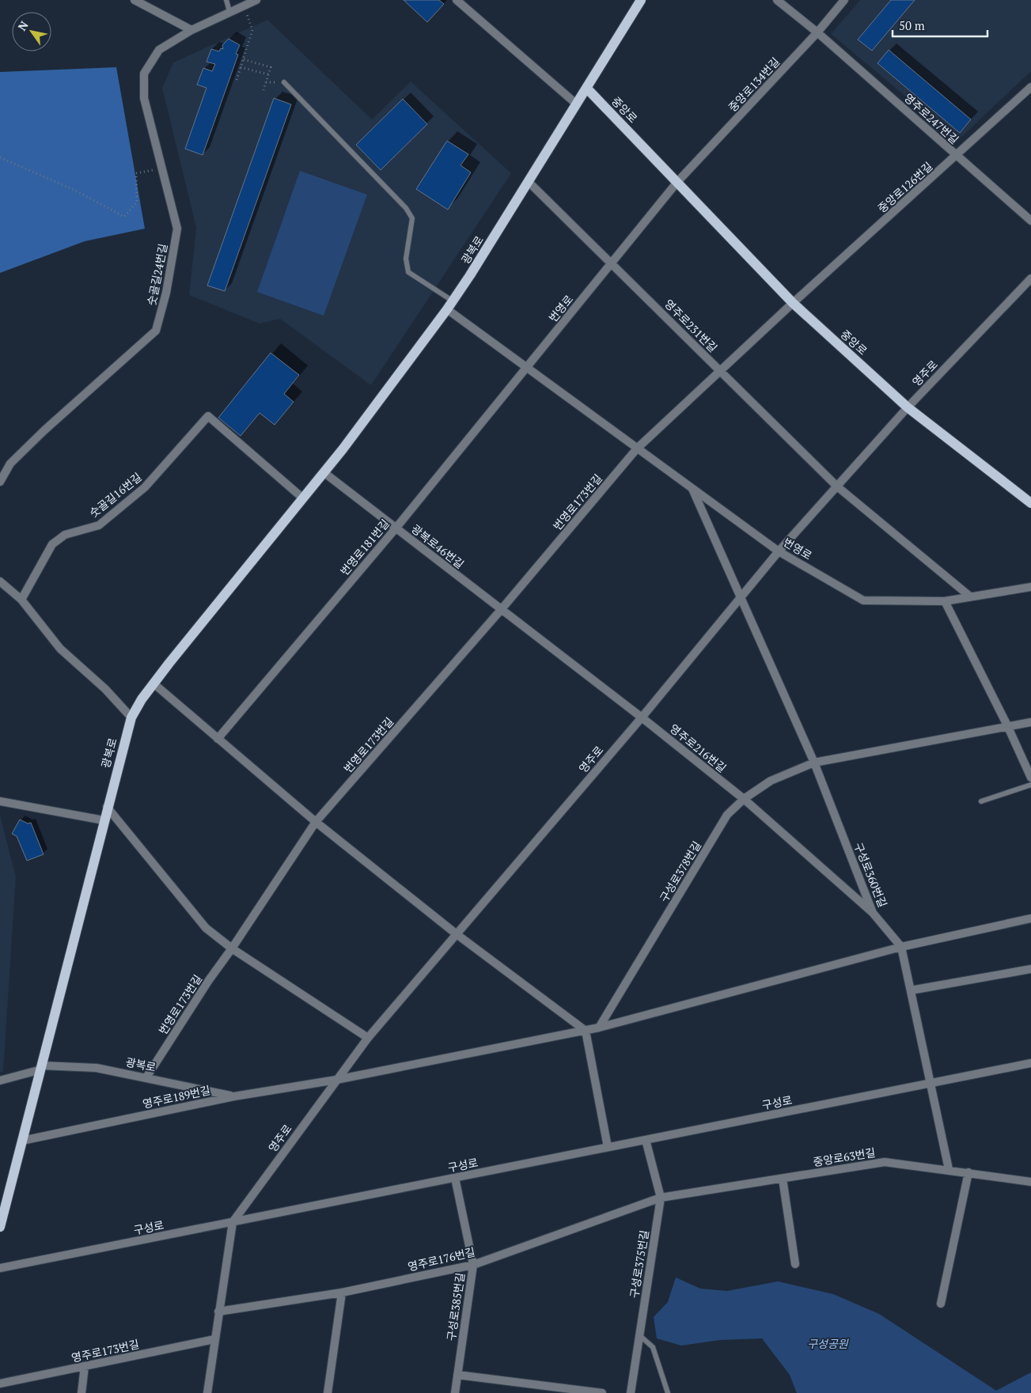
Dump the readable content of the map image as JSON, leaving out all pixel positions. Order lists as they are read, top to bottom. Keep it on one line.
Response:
{"streets":{"main road":["중앙로","광복로"],"street":["중앙로134번길","영주로247번길","중앙로126번길","숫골길24번길","번영로","영주로231번길","영주로","숫골길16번길","번영로173번길","광복로46번길","번영로181번길","영주로216번길","구성로378번길","구성로360번길","영주로189번길","구성로","중앙로63번길","영주로176번길","구성로375번길","구성로385번길","영주로173번길"]},"crossings":[["중앙로134번길","중앙로"],["중앙로134번길","영주로247번길"],["중앙로","중앙로126번길"],["중앙로","광복로"],["중앙로","영주로"],["영주로247번길","중앙로126번길"],["광복로","번영로"],["광복로","영주로231번길"],["광복로","숫골길16번길"],["광복로","번영로173번길"],["광복로","광복로46번길"],["광복로","영주로189번길"],["번영로","영주로231번길"],["번영로","영주로"],["번영로","번영로173번길"],["번영로","번영로181번길"],["영주로231번길","영주로"],["영주로","영주로216번길"],["영주로","구성로360번길"],["영주로","영주로189번길"],["영주로","구성로"],["영주로","영주로176번길"],["영주로","영주로173번길"],["번영로173번길","광복로46번길"],["번영로173번길","영주로216번길"],["광복로46번길","번영로181번길"],["광복로46번길","영주로216번길"],["영주로216번길","구성로378번길"],["영주로216번길","구성로360번길"],["구성로378번길","구성로360번길"],["구성로378번길","영주로189번길"],["구성로360번길","영주로189번길"],["구성로360번길","구성로"],["구성로","구성로375번길"],["구성로","구성로385번길"],["중앙로63번길","영주로176번길"],["중앙로63번길","구성로375번길"],["영주로176번길","구성로375번길"],["영주로176번길","구성로385번길"]],"parks":["구성공원"],"scale_bar":"50 m","north":"top left"}
